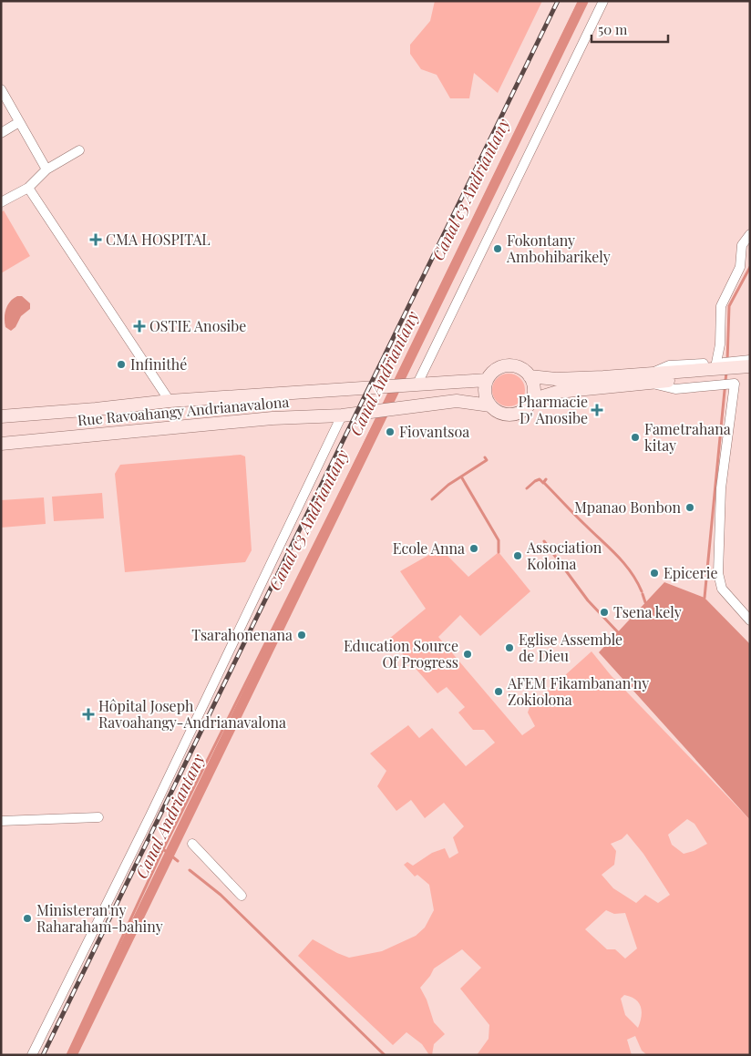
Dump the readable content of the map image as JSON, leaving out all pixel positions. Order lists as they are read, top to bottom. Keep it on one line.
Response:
{"streets":{"main road":["Rue Ravoahangy Andrianavalona"]},"water":["Canal c3 Andriantany","Canal Andriantany"],"places":{"health":["CMA HOSPITAL","OSTIE Anosibe","Pharmacie D' Anosibe","Hôpital Joseph Ravoahangy-Andrianavalona"],"other":["Fokontany Ambohibarikely","Infinithé","Fiovantsoa","Fametrahana kitay","Mpanao Bonbon","Ecole Anna","Association Koloina","Epicerie","Tsena kely","Tsarahonenana","Eglise Assemble de Dieu","Education Source Of Progress","AFEM Fikambanan'ny Zokiolona","Ministeran'ny Raharaham-bahiny"]},"scale_bar":"50 m"}
